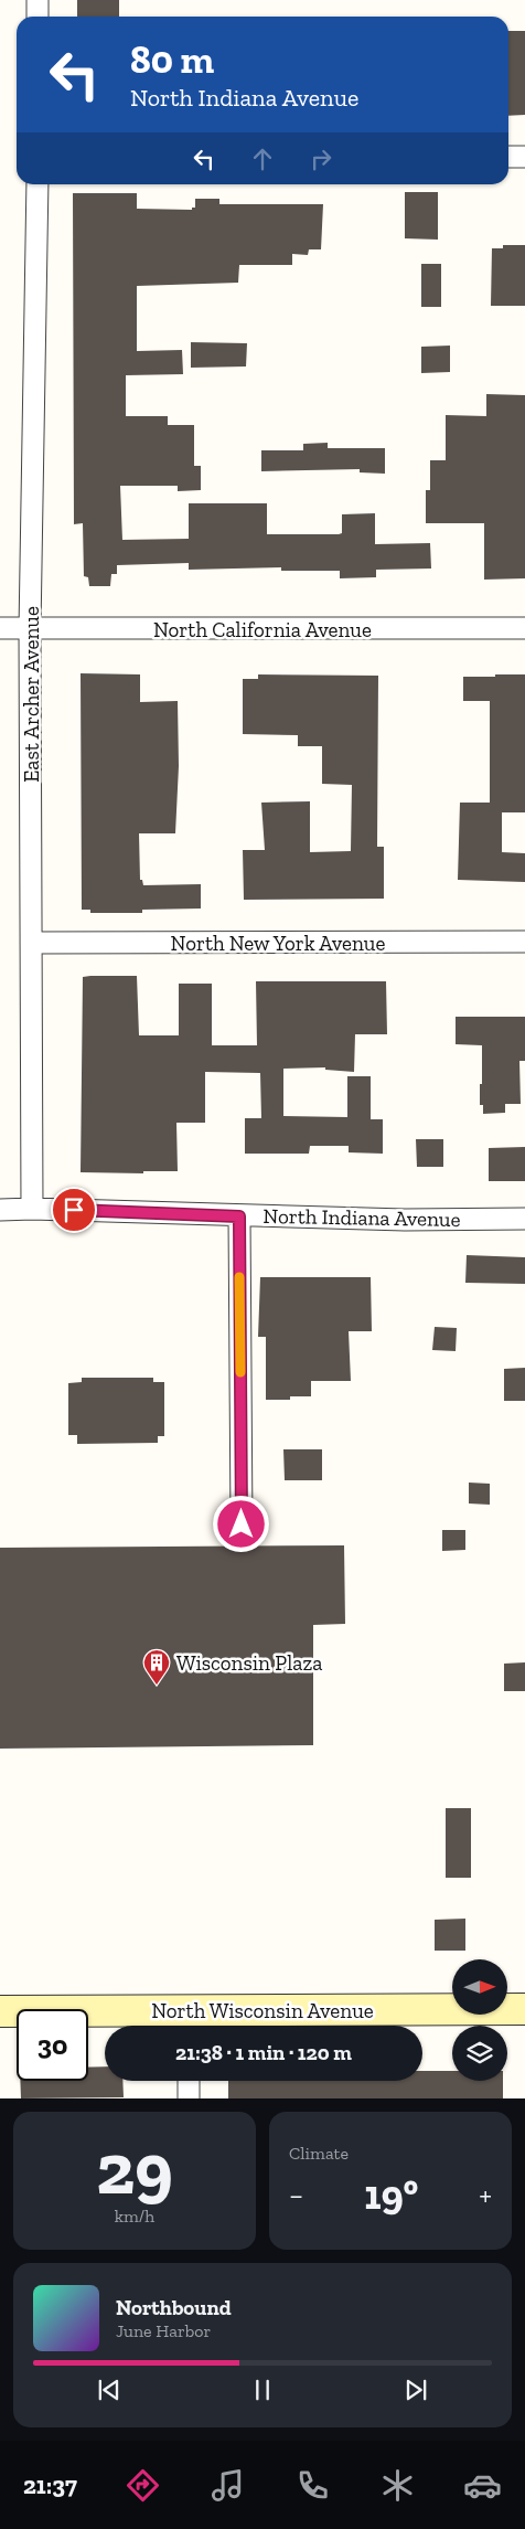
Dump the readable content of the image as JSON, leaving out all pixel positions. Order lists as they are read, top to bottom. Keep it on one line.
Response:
{"streets":{"street":["North California Avenue","East Archer Avenue","North New York Avenue","North Indiana Avenue","North Wisconsin Avenue"]},"crossings":[["North California Avenue","East Archer Avenue"],["East Archer Avenue","North New York Avenue"],["East Archer Avenue","North Indiana Avenue"]],"places":{"building":["Wisconsin Plaza"]},"north":"right","page":{"turn":["80 m","North Indiana Avenue"],"limit":"30","trip":"21:38 · 1 min · 120 m","tile":[["29","km/h"],"Climate"],"heat":["−","19°","+"],"song":["Northbound","June Harbor"],"tabs":"21:37"}}
